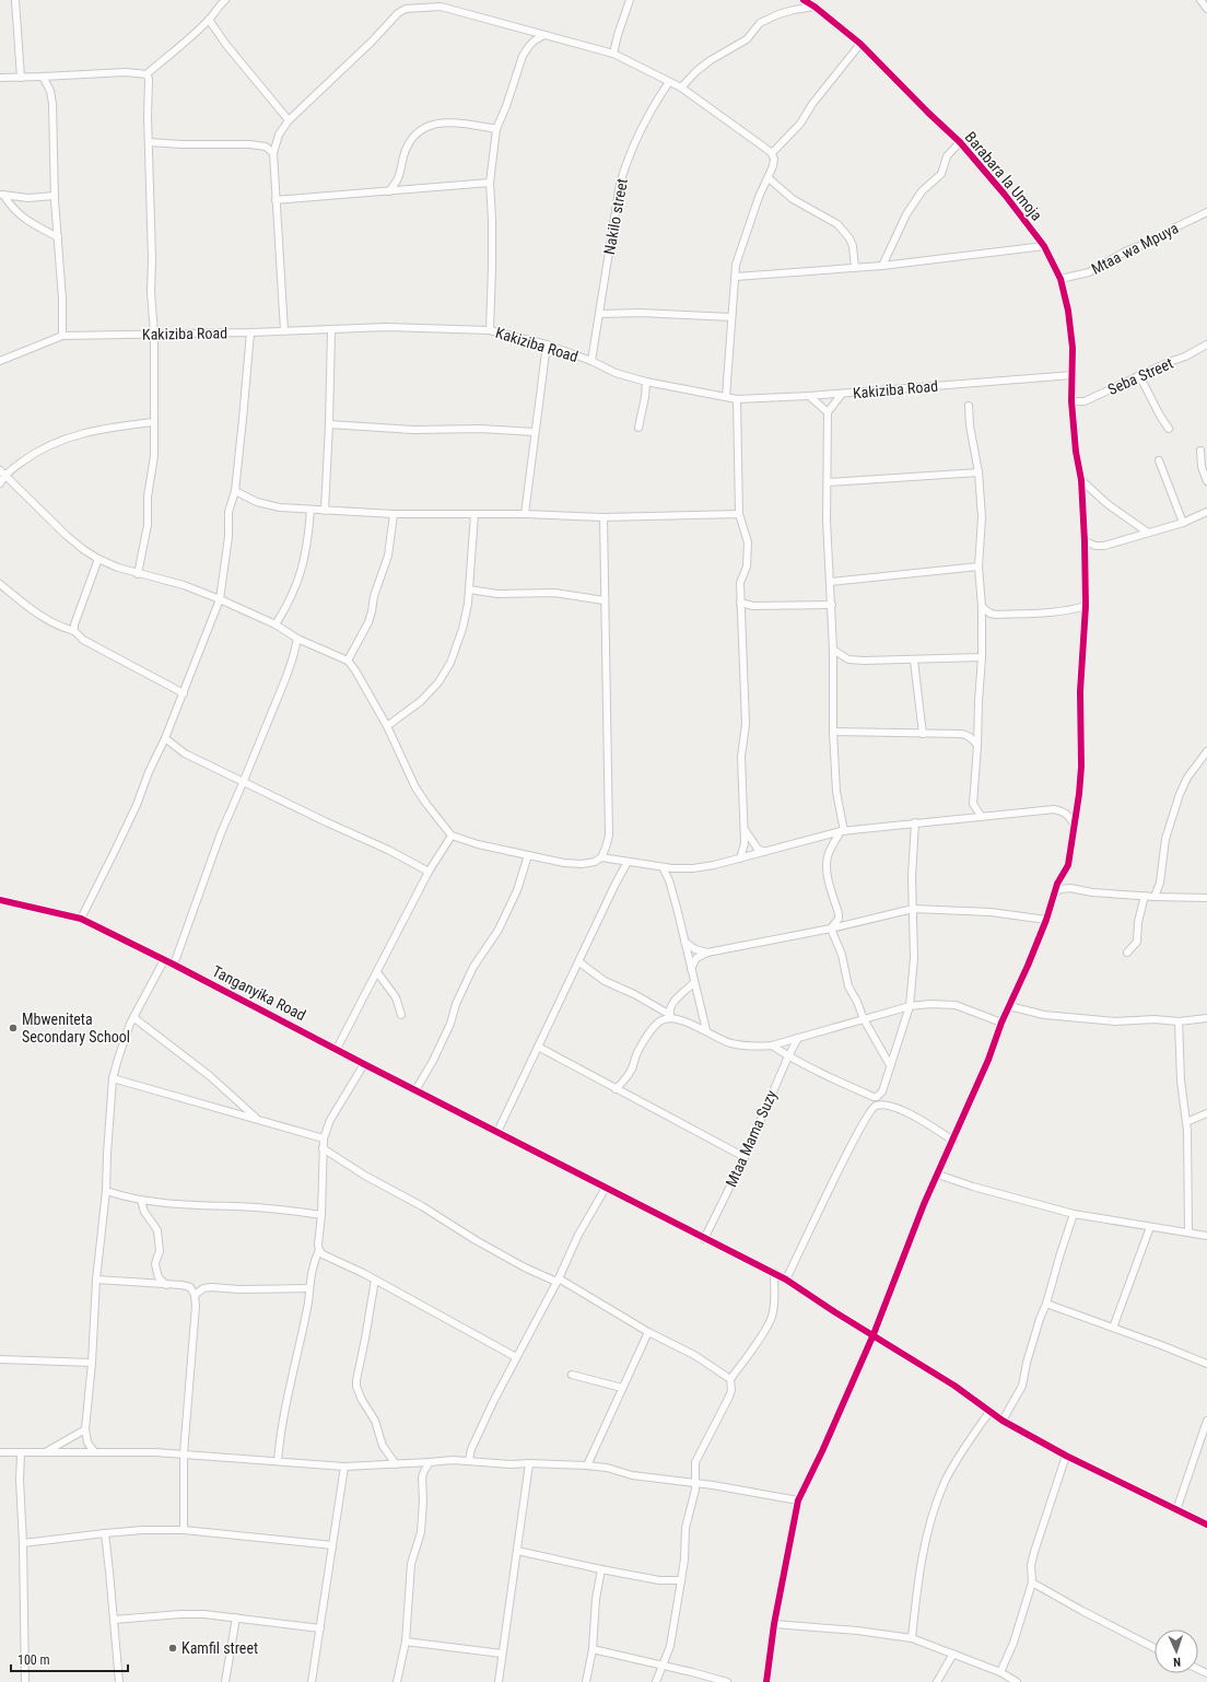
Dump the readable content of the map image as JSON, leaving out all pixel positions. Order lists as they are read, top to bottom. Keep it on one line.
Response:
{"streets":{"street":["Barabara la Umoja","Nakilo street","Mtaa wa Mpuya","Kakiziba Road","Seba Street","Tanganyika Road","Mtaa Mama Suzy"]},"crossings":[["Barabara la Umoja","Mtaa wa Mpuya"],["Barabara la Umoja","Kakiziba Road"],["Barabara la Umoja","Seba Street"],["Barabara la Umoja","Tanganyika Road"],["Nakilo street","Kakiziba Road"],["Tanganyika Road","Mtaa Mama Suzy"]],"places":["Mbweniteta Secondary School","Kamfil street"],"scale_bar":"100 m","north":"bottom"}
